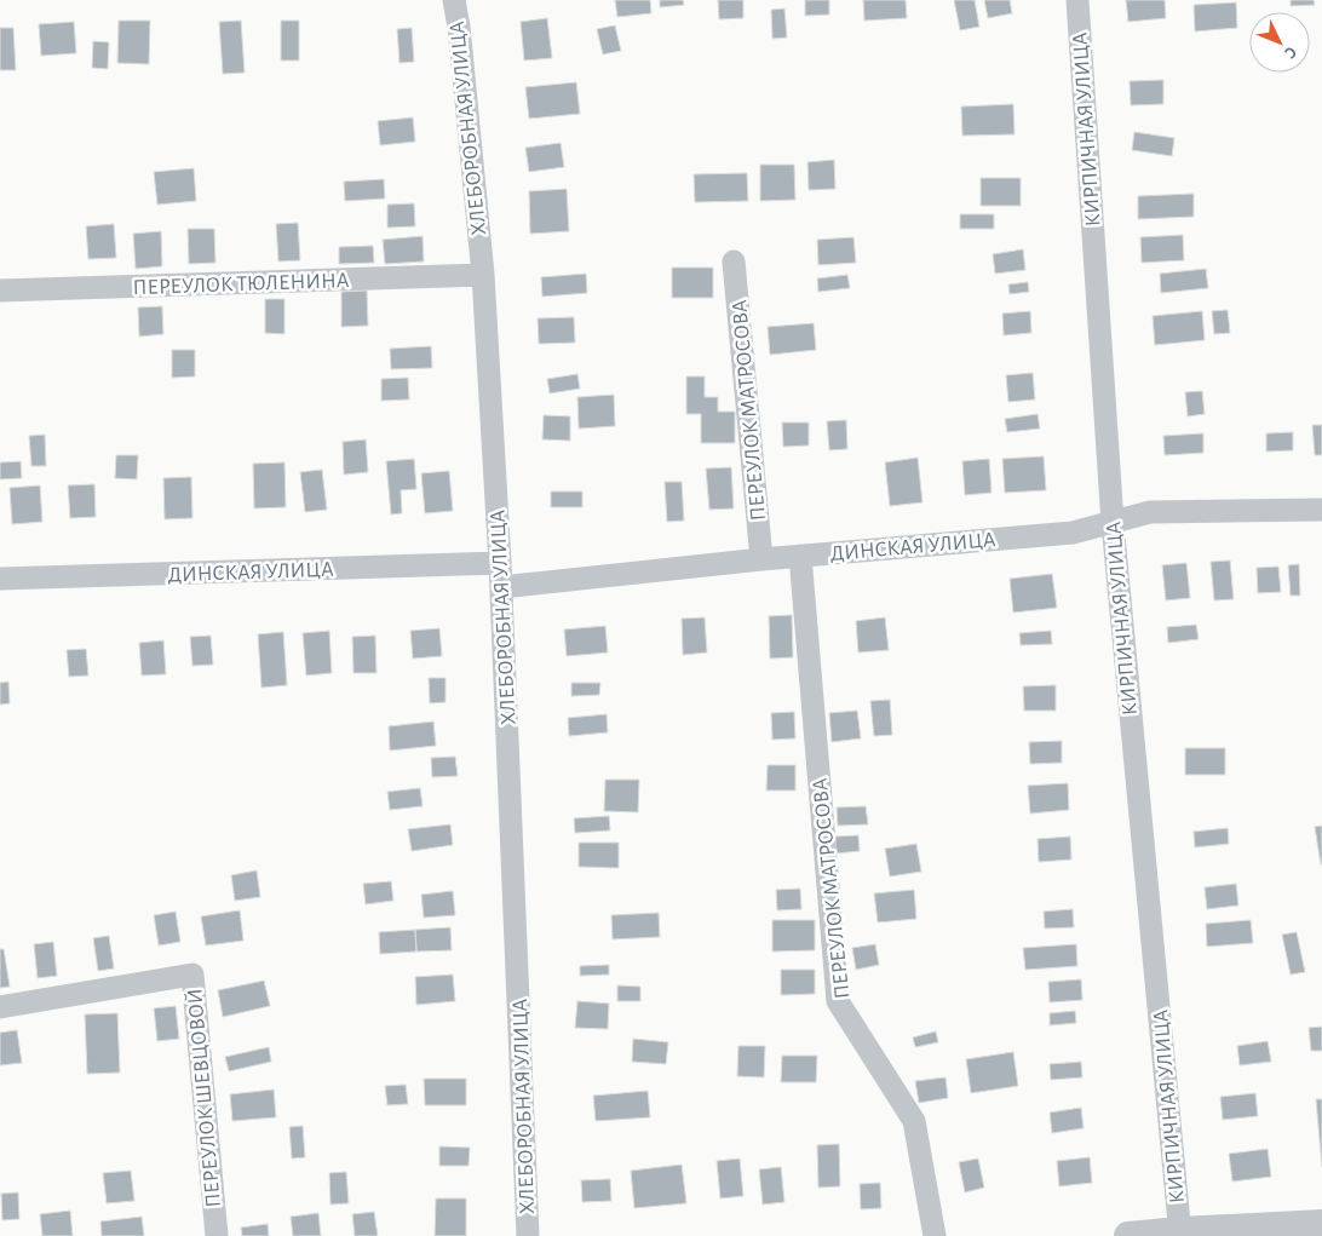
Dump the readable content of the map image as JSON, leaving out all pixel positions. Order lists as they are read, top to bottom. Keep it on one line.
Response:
{"streets":{"street":["ХЛЕБОРОБНАЯ УЛИЦА","КИРПИЧНАЯ УЛИЦА","ПЕРЕУЛОК ТЮЛЕНИНА","ПЕРЕУЛОК МАТРОСОВА","ДИНСКАЯ УЛИЦА","ПЕРЕУЛОК ШЕВЦОВОЙ"]},"crossings":[["ХЛЕБОРОБНАЯ УЛИЦА","ПЕРЕУЛОК ТЮЛЕНИНА"],["ХЛЕБОРОБНАЯ УЛИЦА","ДИНСКАЯ УЛИЦА"],["КИРПИЧНАЯ УЛИЦА","ДИНСКАЯ УЛИЦА"],["ПЕРЕУЛОК МАТРОСОВА","ДИНСКАЯ УЛИЦА"]],"north":"bottom right"}
